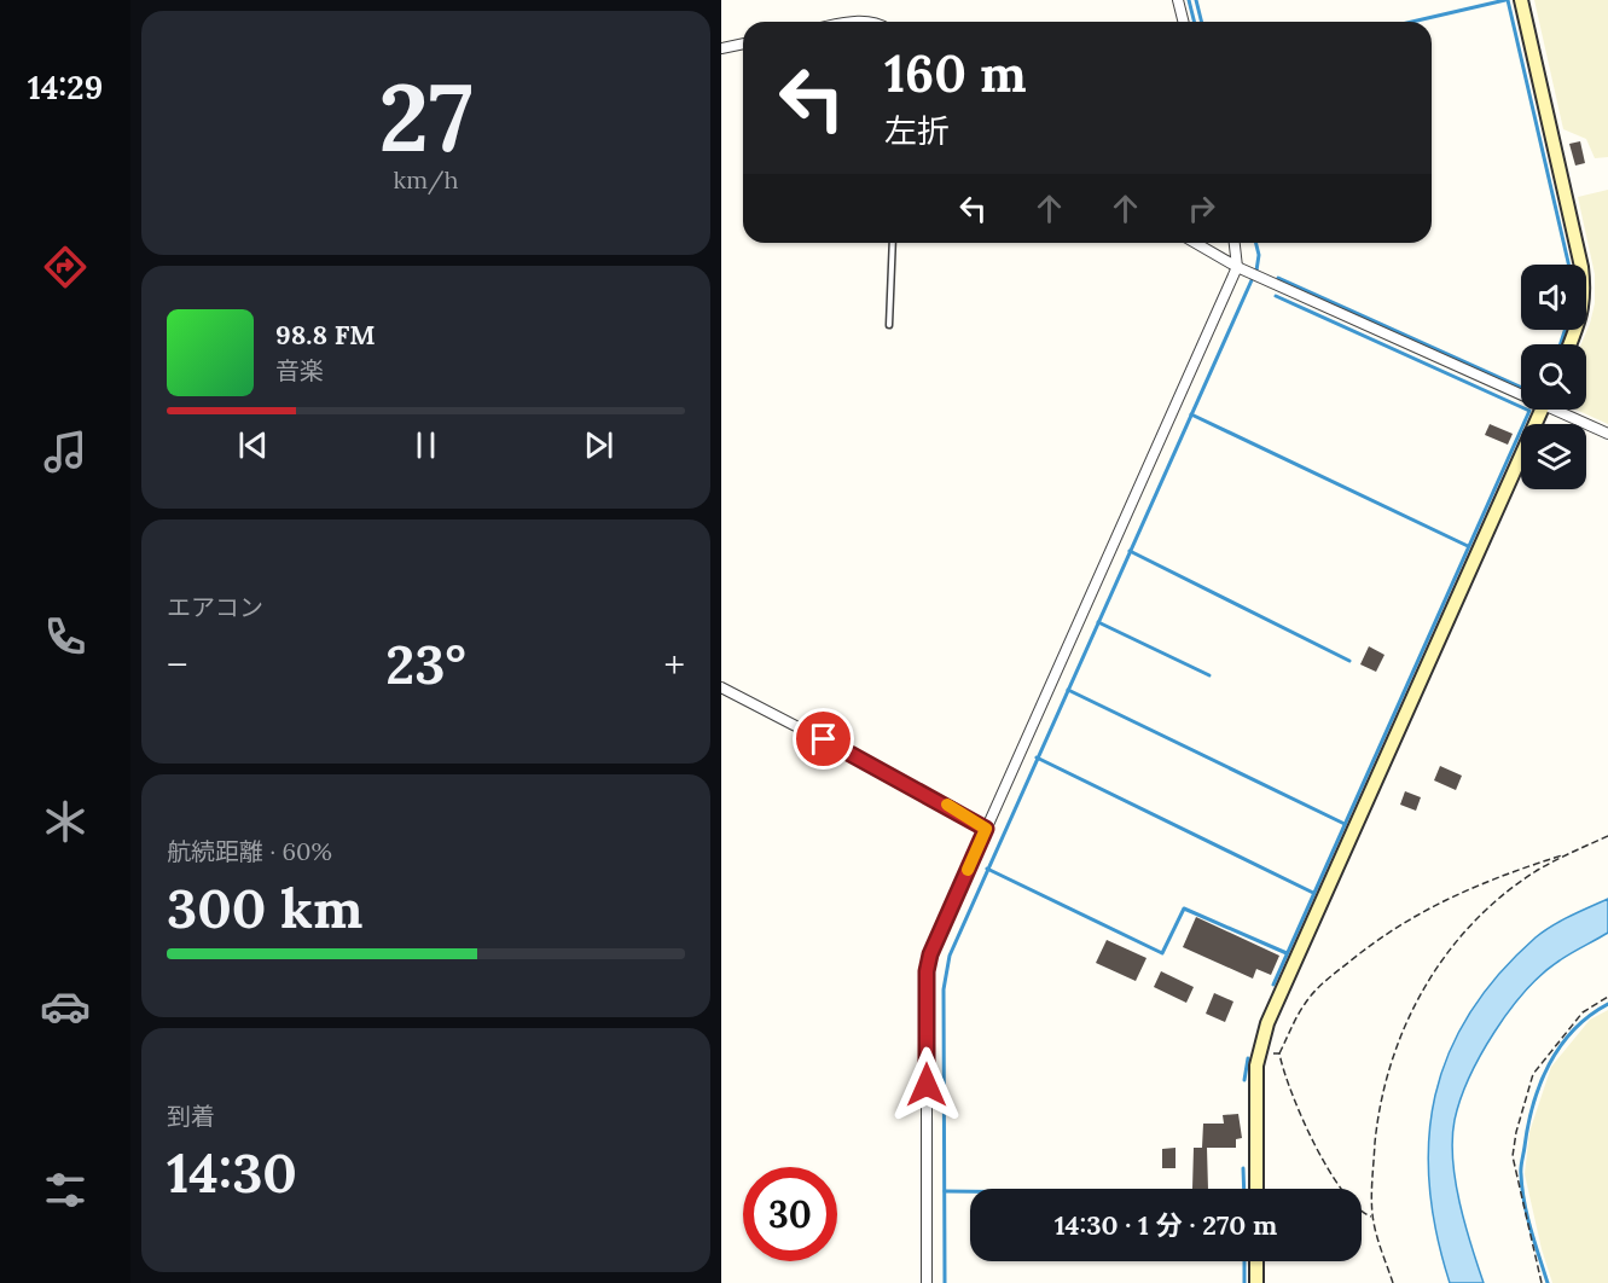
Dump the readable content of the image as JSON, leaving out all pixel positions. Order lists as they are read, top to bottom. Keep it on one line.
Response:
{"page":{"tabs":"14:29","tile":[["27","km/h"],"エアコン",["航続距離 · 60%","300 km"],["到着","14:30"]],"turn":["160 m","左折"],"song":["98.8 FM","音楽"],"heat":["−","23°","+"],"limit":"30","trip":"14:30 · 1 分 · 270 m"}}
